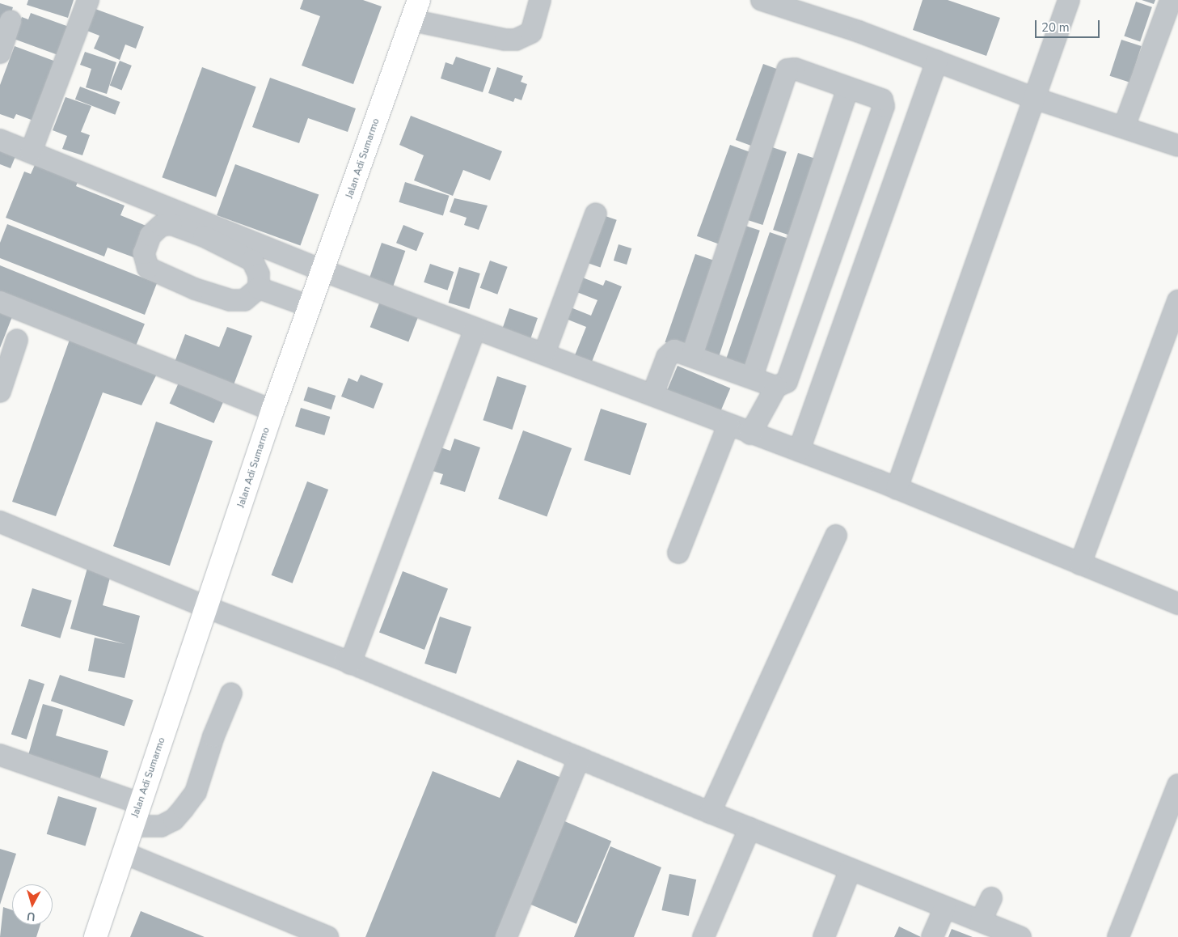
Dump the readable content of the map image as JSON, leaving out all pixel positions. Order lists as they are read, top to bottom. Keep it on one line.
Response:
{"streets":{"main road":["Jalan Adi Sumarmo"]},"scale_bar":"20 m","north":"bottom"}
